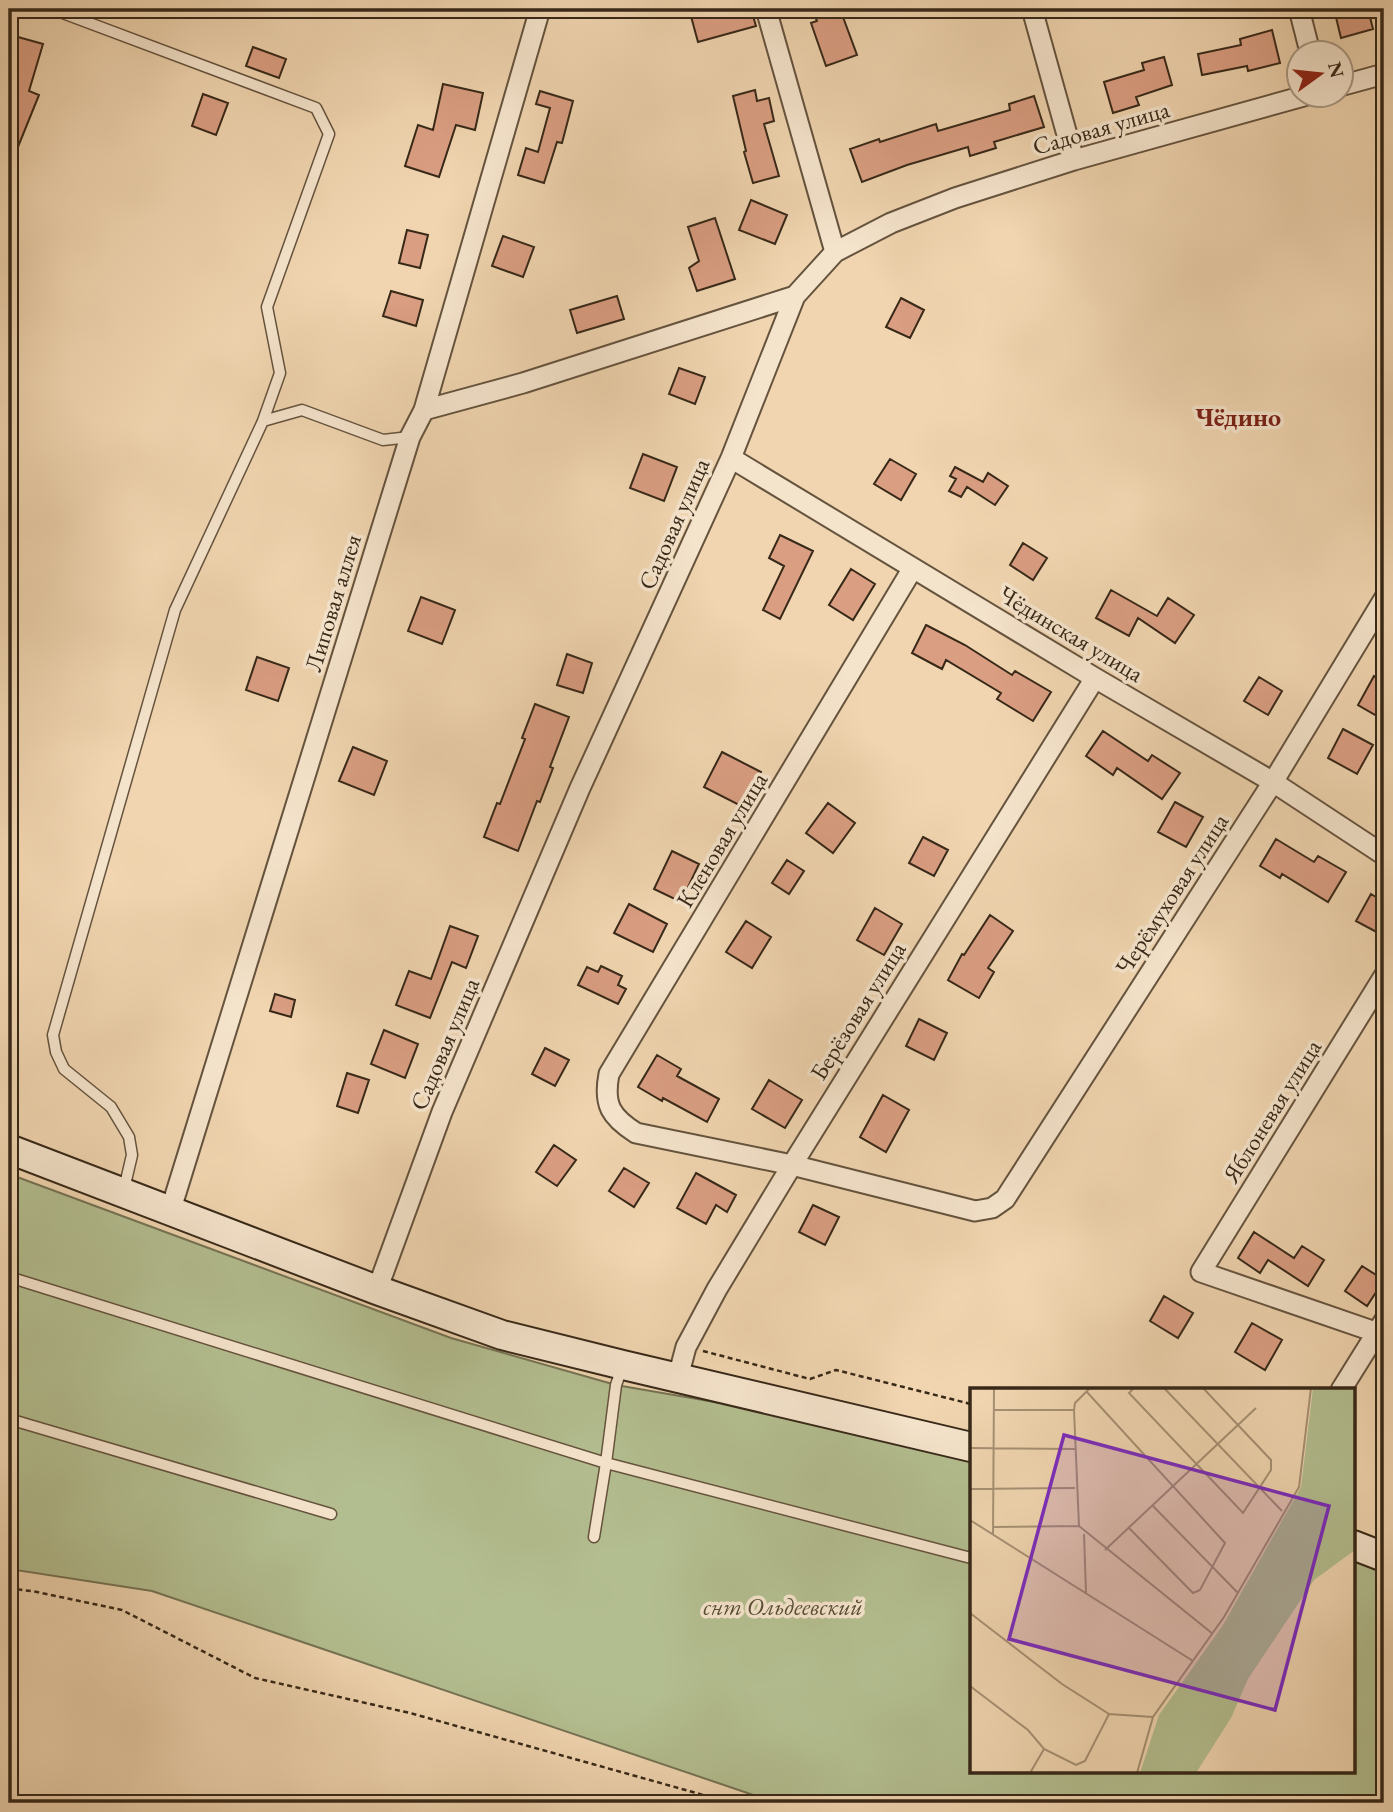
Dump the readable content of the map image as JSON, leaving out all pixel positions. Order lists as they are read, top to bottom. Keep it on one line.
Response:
{"streets":{"street":["Садовая улица","Липовая аллея","Чёдинская улица","Кленовая улица","Черёмуховая улица","Берёзовая улица","Яблоневая улица"]},"crossings":[["Садовая улица","Чёдинская улица"],["Чёдинская улица","Кленовая улица"],["Чёдинская улица","Черёмуховая улица"],["Чёдинская улица","Берёзовая улица"],["Кленовая улица","Черёмуховая улица"],["Кленовая улица","Берёзовая улица"],["Черёмуховая улица","Берёзовая улица"]],"districts":["Чёдино"],"parks":["снт Ольдеевский"],"north":"right"}
